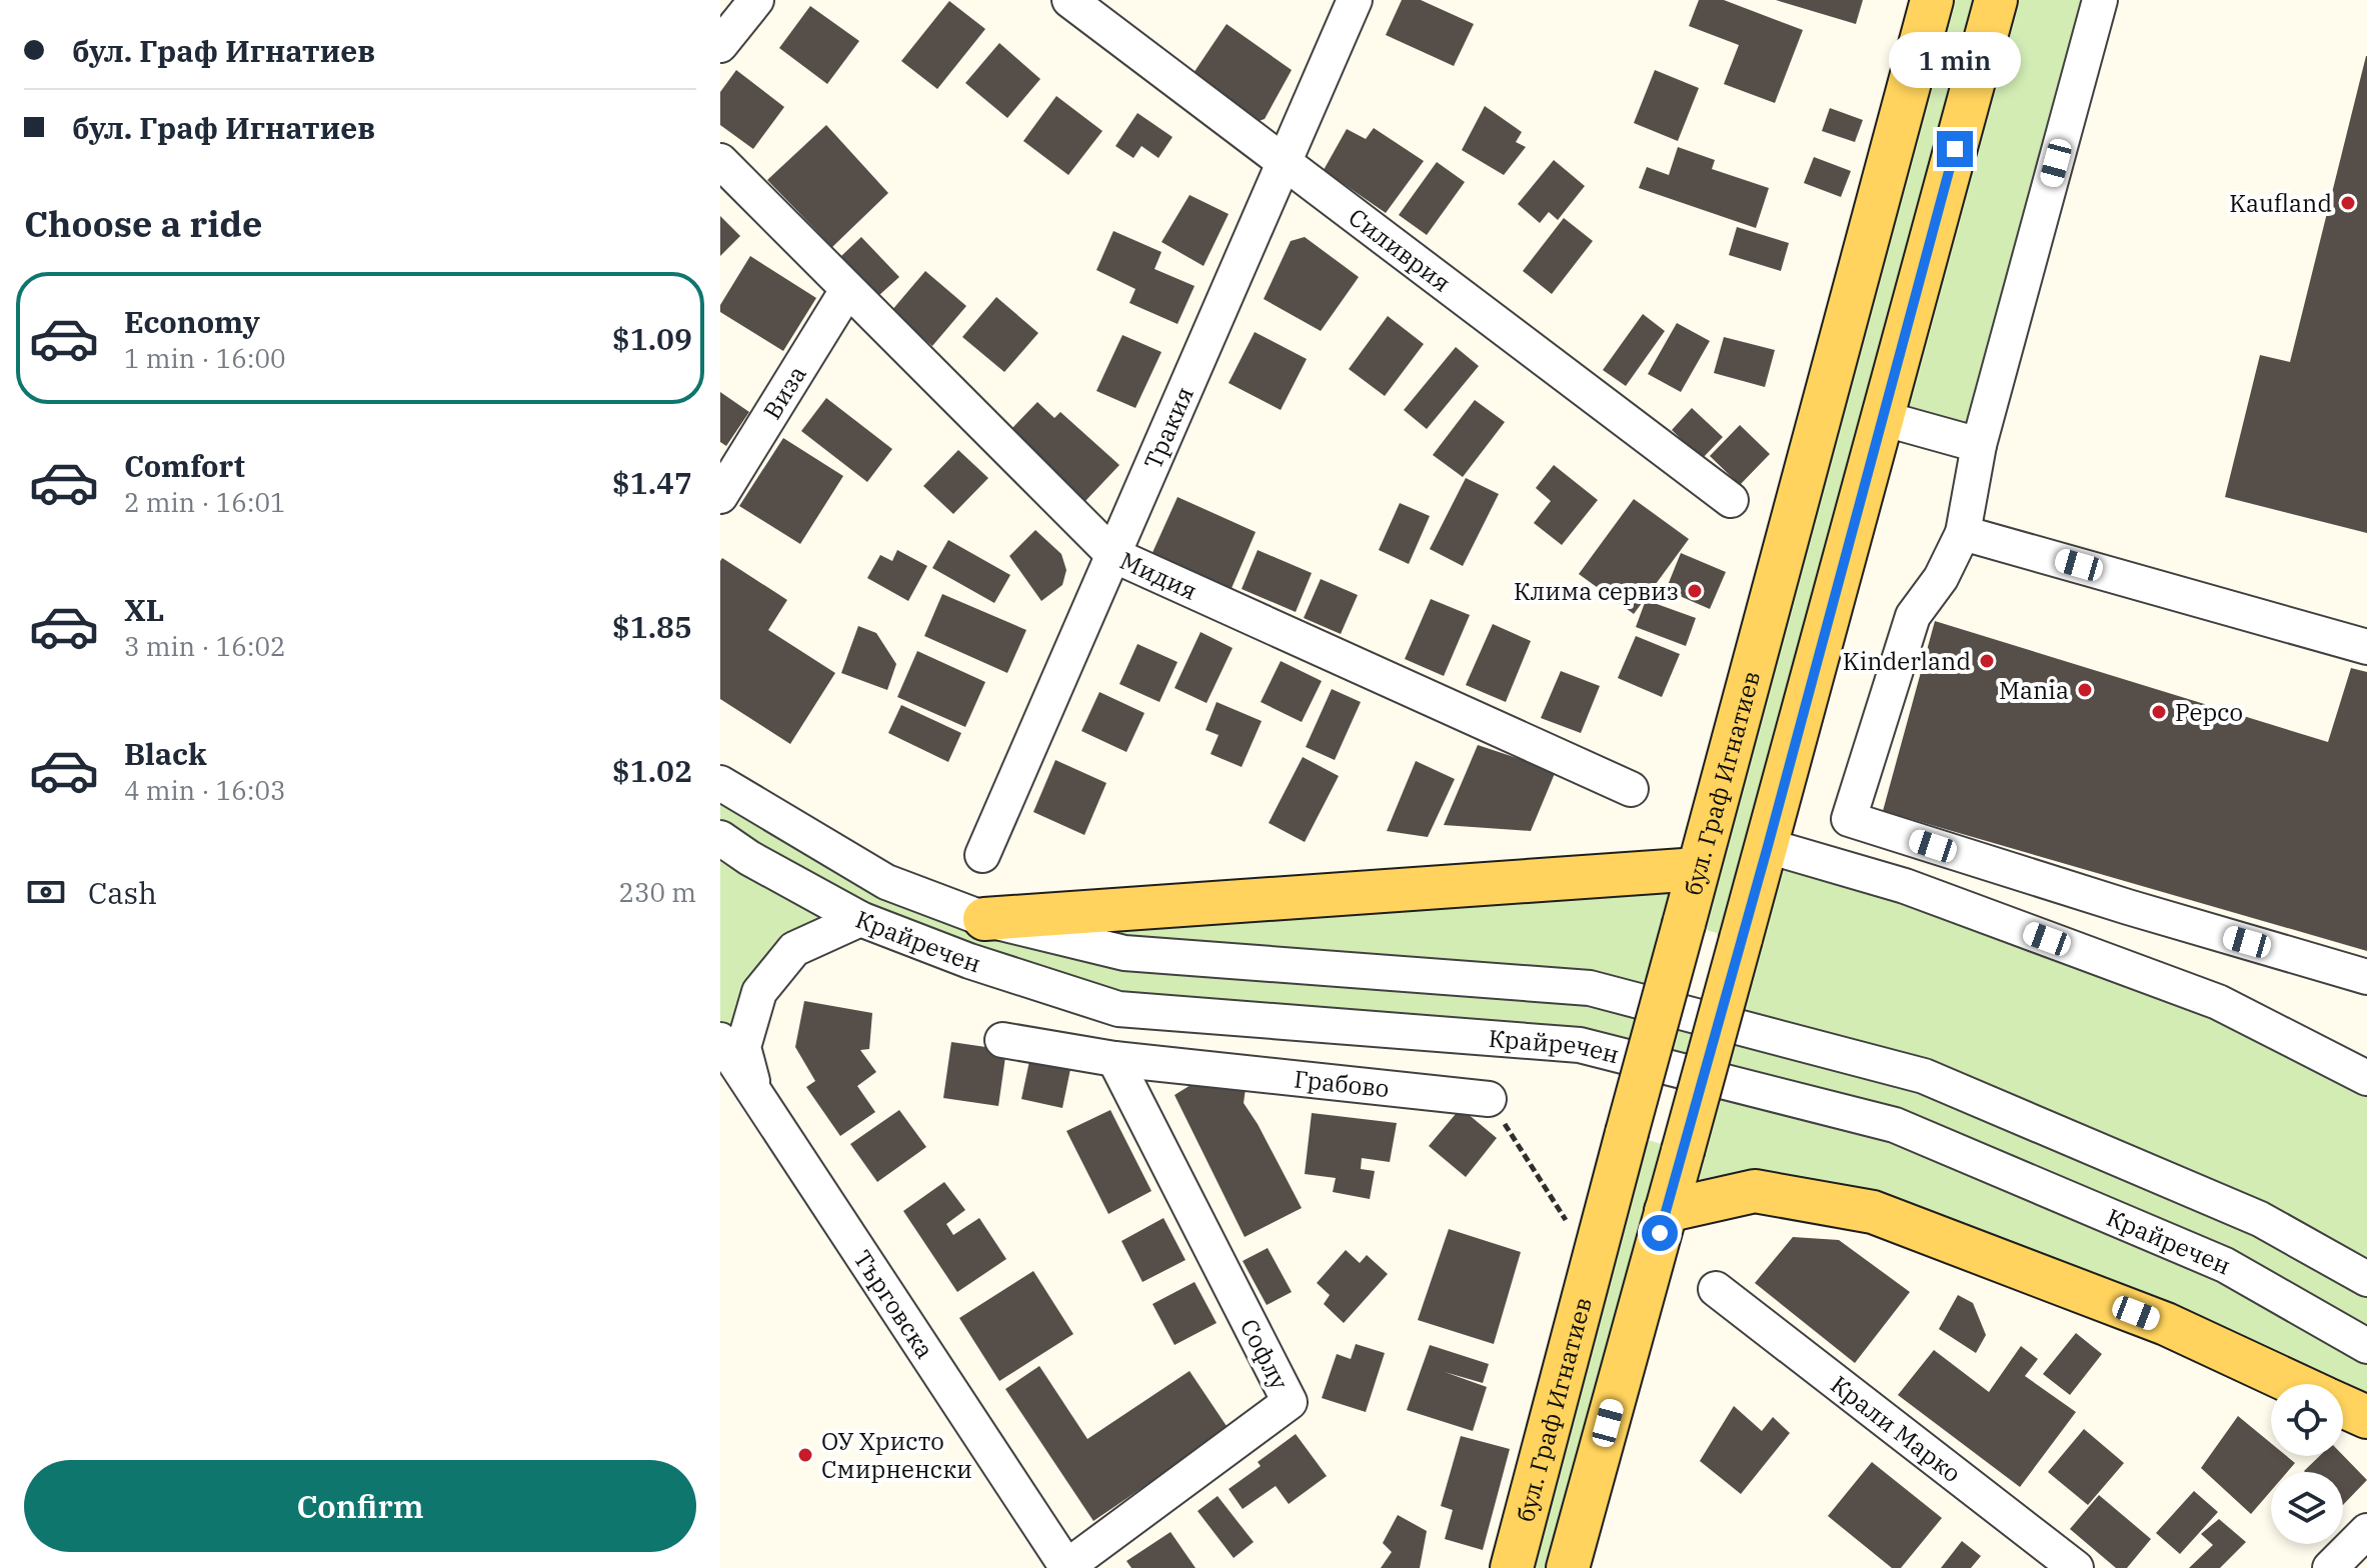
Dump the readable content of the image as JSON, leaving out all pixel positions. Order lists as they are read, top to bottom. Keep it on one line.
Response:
{"streets":{"main road":["бул. Граф Игнатиев"],"street":["Силиврия","Виза","Тракия","Мидия","Крайречен","Грабово","Търговска","Софлу","Крали Марко"]},"crossings":[["Силиврия","Тракия"],["Виза","Мидия"],["Тракия","Мидия"],["Грабово","Софлу"],["Търговска","Софлу"]],"places":["Kaufland","Клима сервиз","Kinderland","Mania","Pepco","ОУ Христо Смирненски"],"page":{"banner":["бул. Граф Игнатиев","бул. Граф Игнатиев"],"bubble":"1 min","heading":"Choose a ride","list":[{"name":"Economy","note":"1 min · 16:00","value":"$1.09"},{"name":"Comfort","note":"2 min · 16:01","value":"$1.47"},{"name":"XL","note":"3 min · 16:02","value":"$1.85"},{"name":"Black","note":"4 min · 16:03","value":"$1.02"}],"pay":["Cash","230 m"],"buttons":"Confirm"}}
